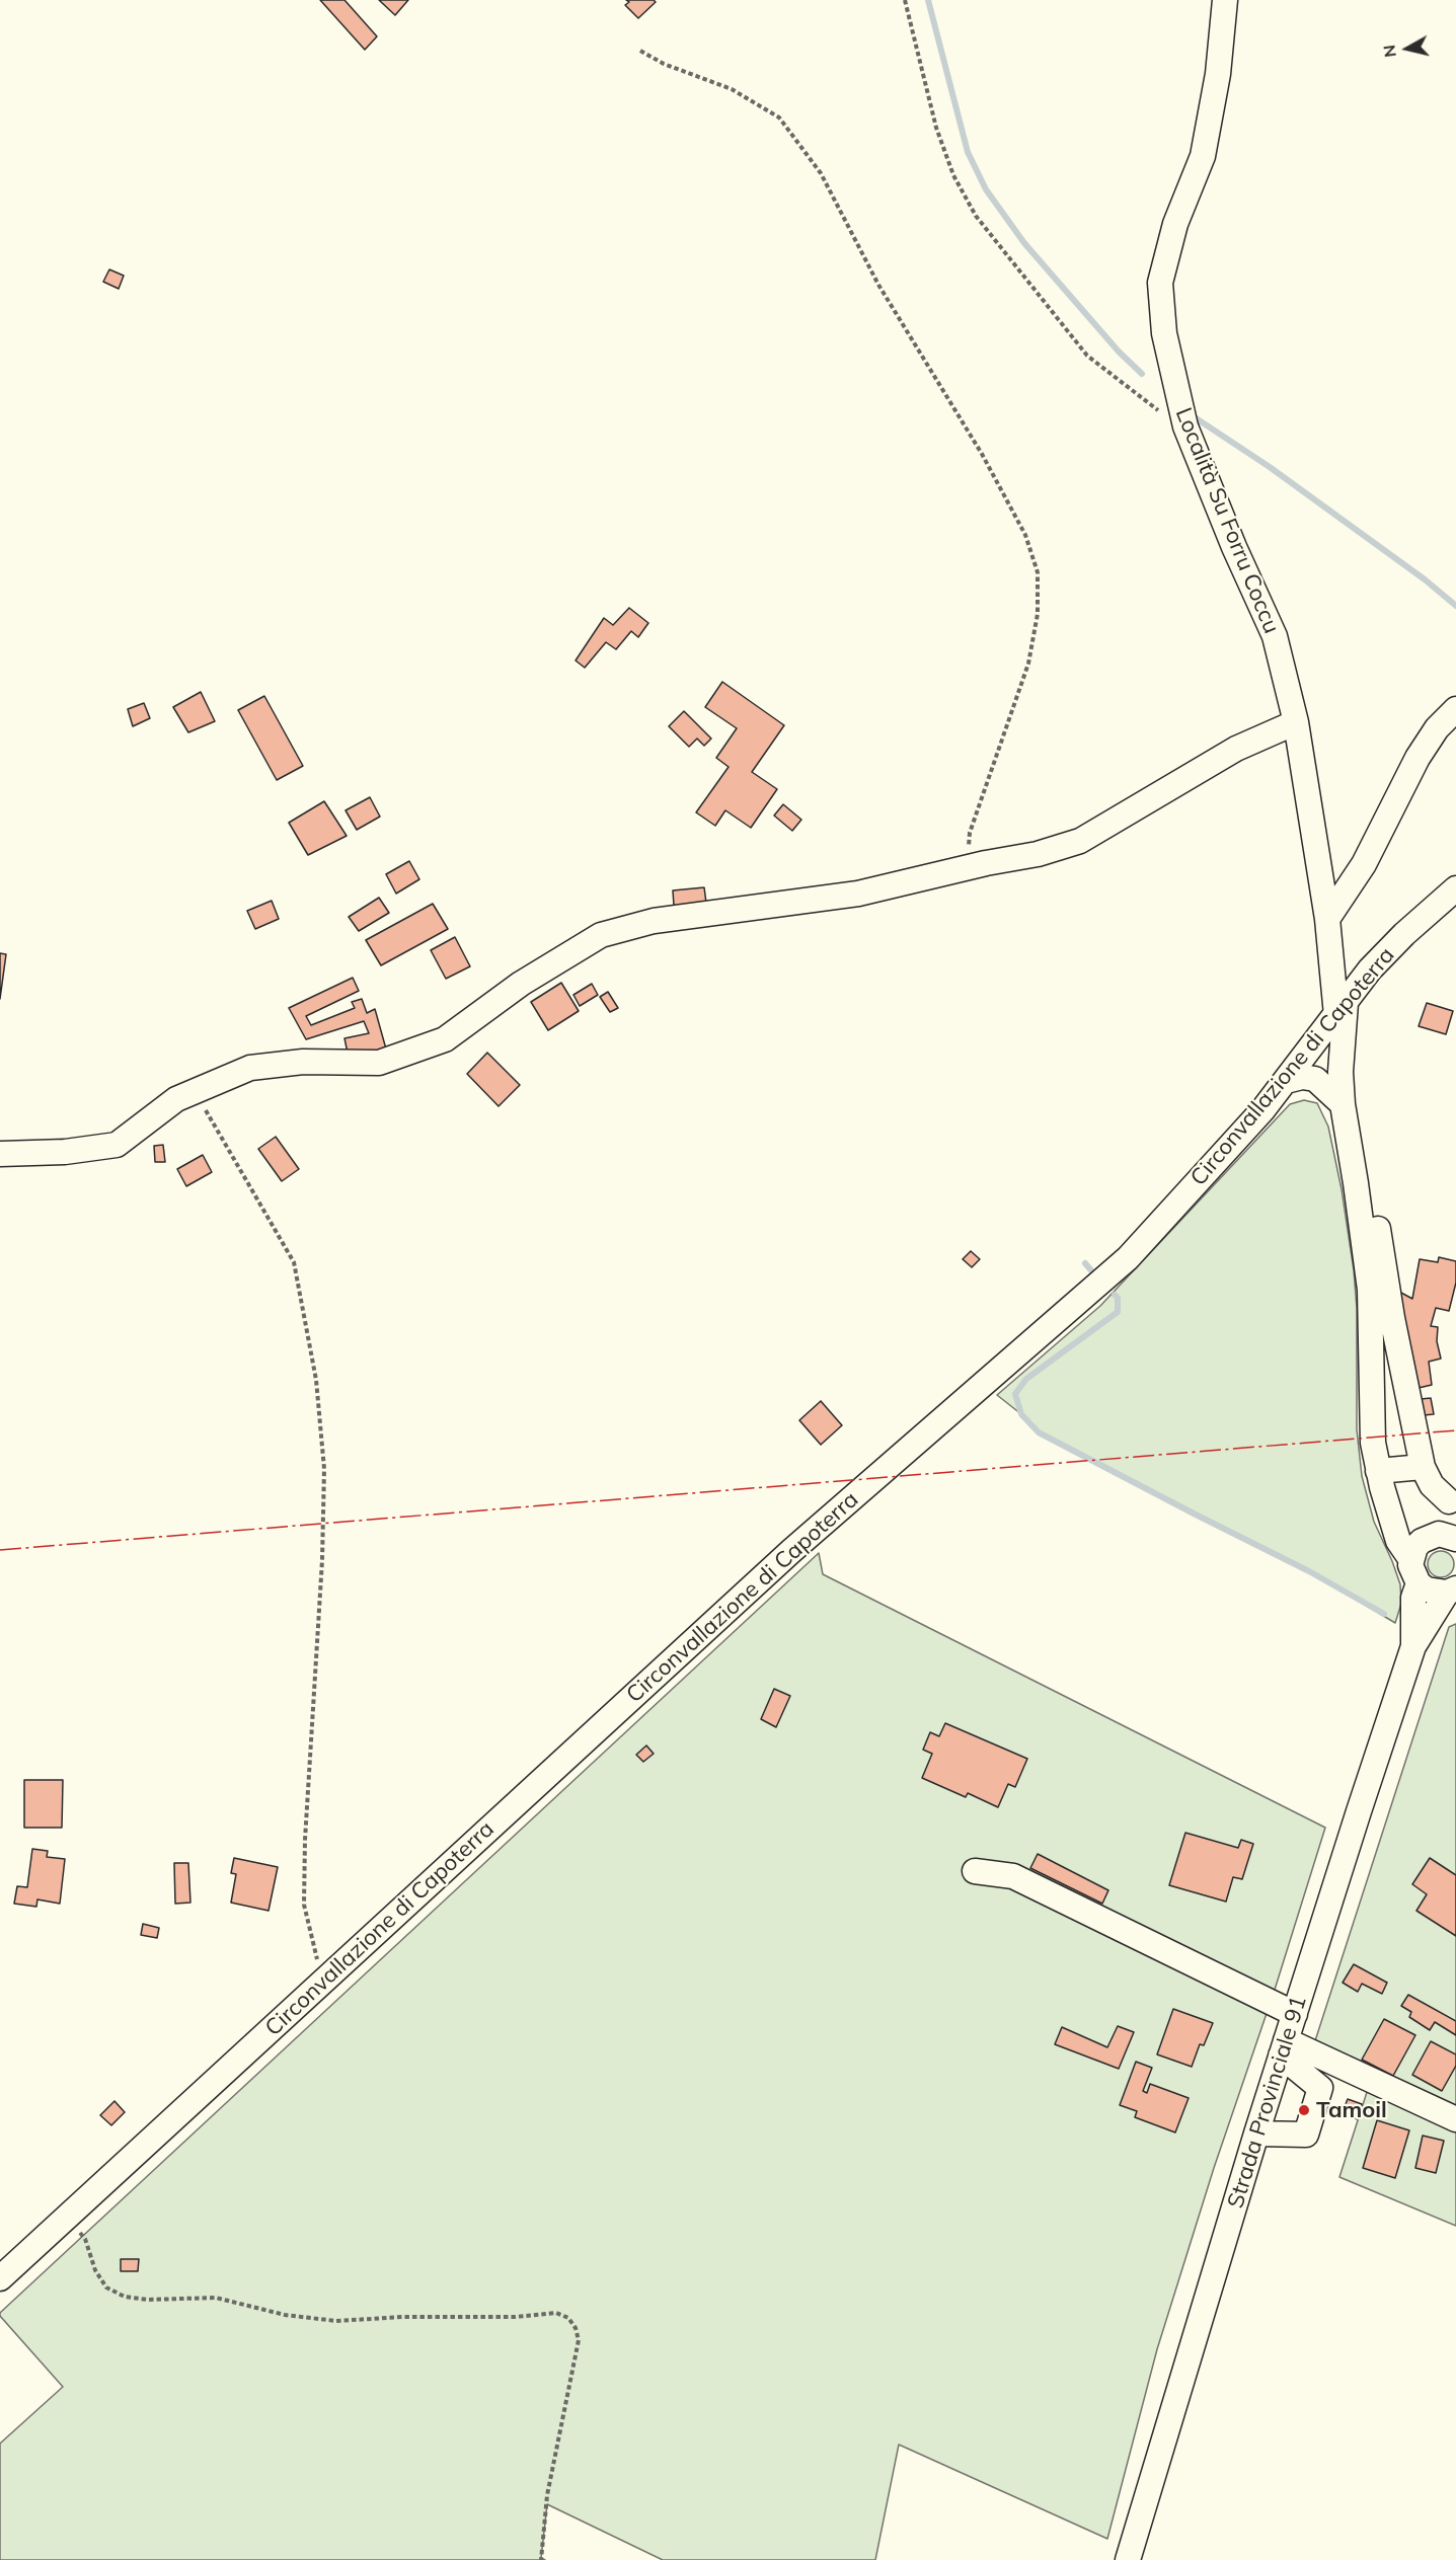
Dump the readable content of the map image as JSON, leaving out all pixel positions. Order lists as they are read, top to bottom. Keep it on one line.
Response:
{"streets":{"street":["Località Su Forru Coccu","Circonvallazione di Capoterra","Strada Provinciale 91"]},"crossings":[["Località Su Forru Coccu","Circonvallazione di Capoterra"]],"places":["Tamoil"],"north":"left"}
